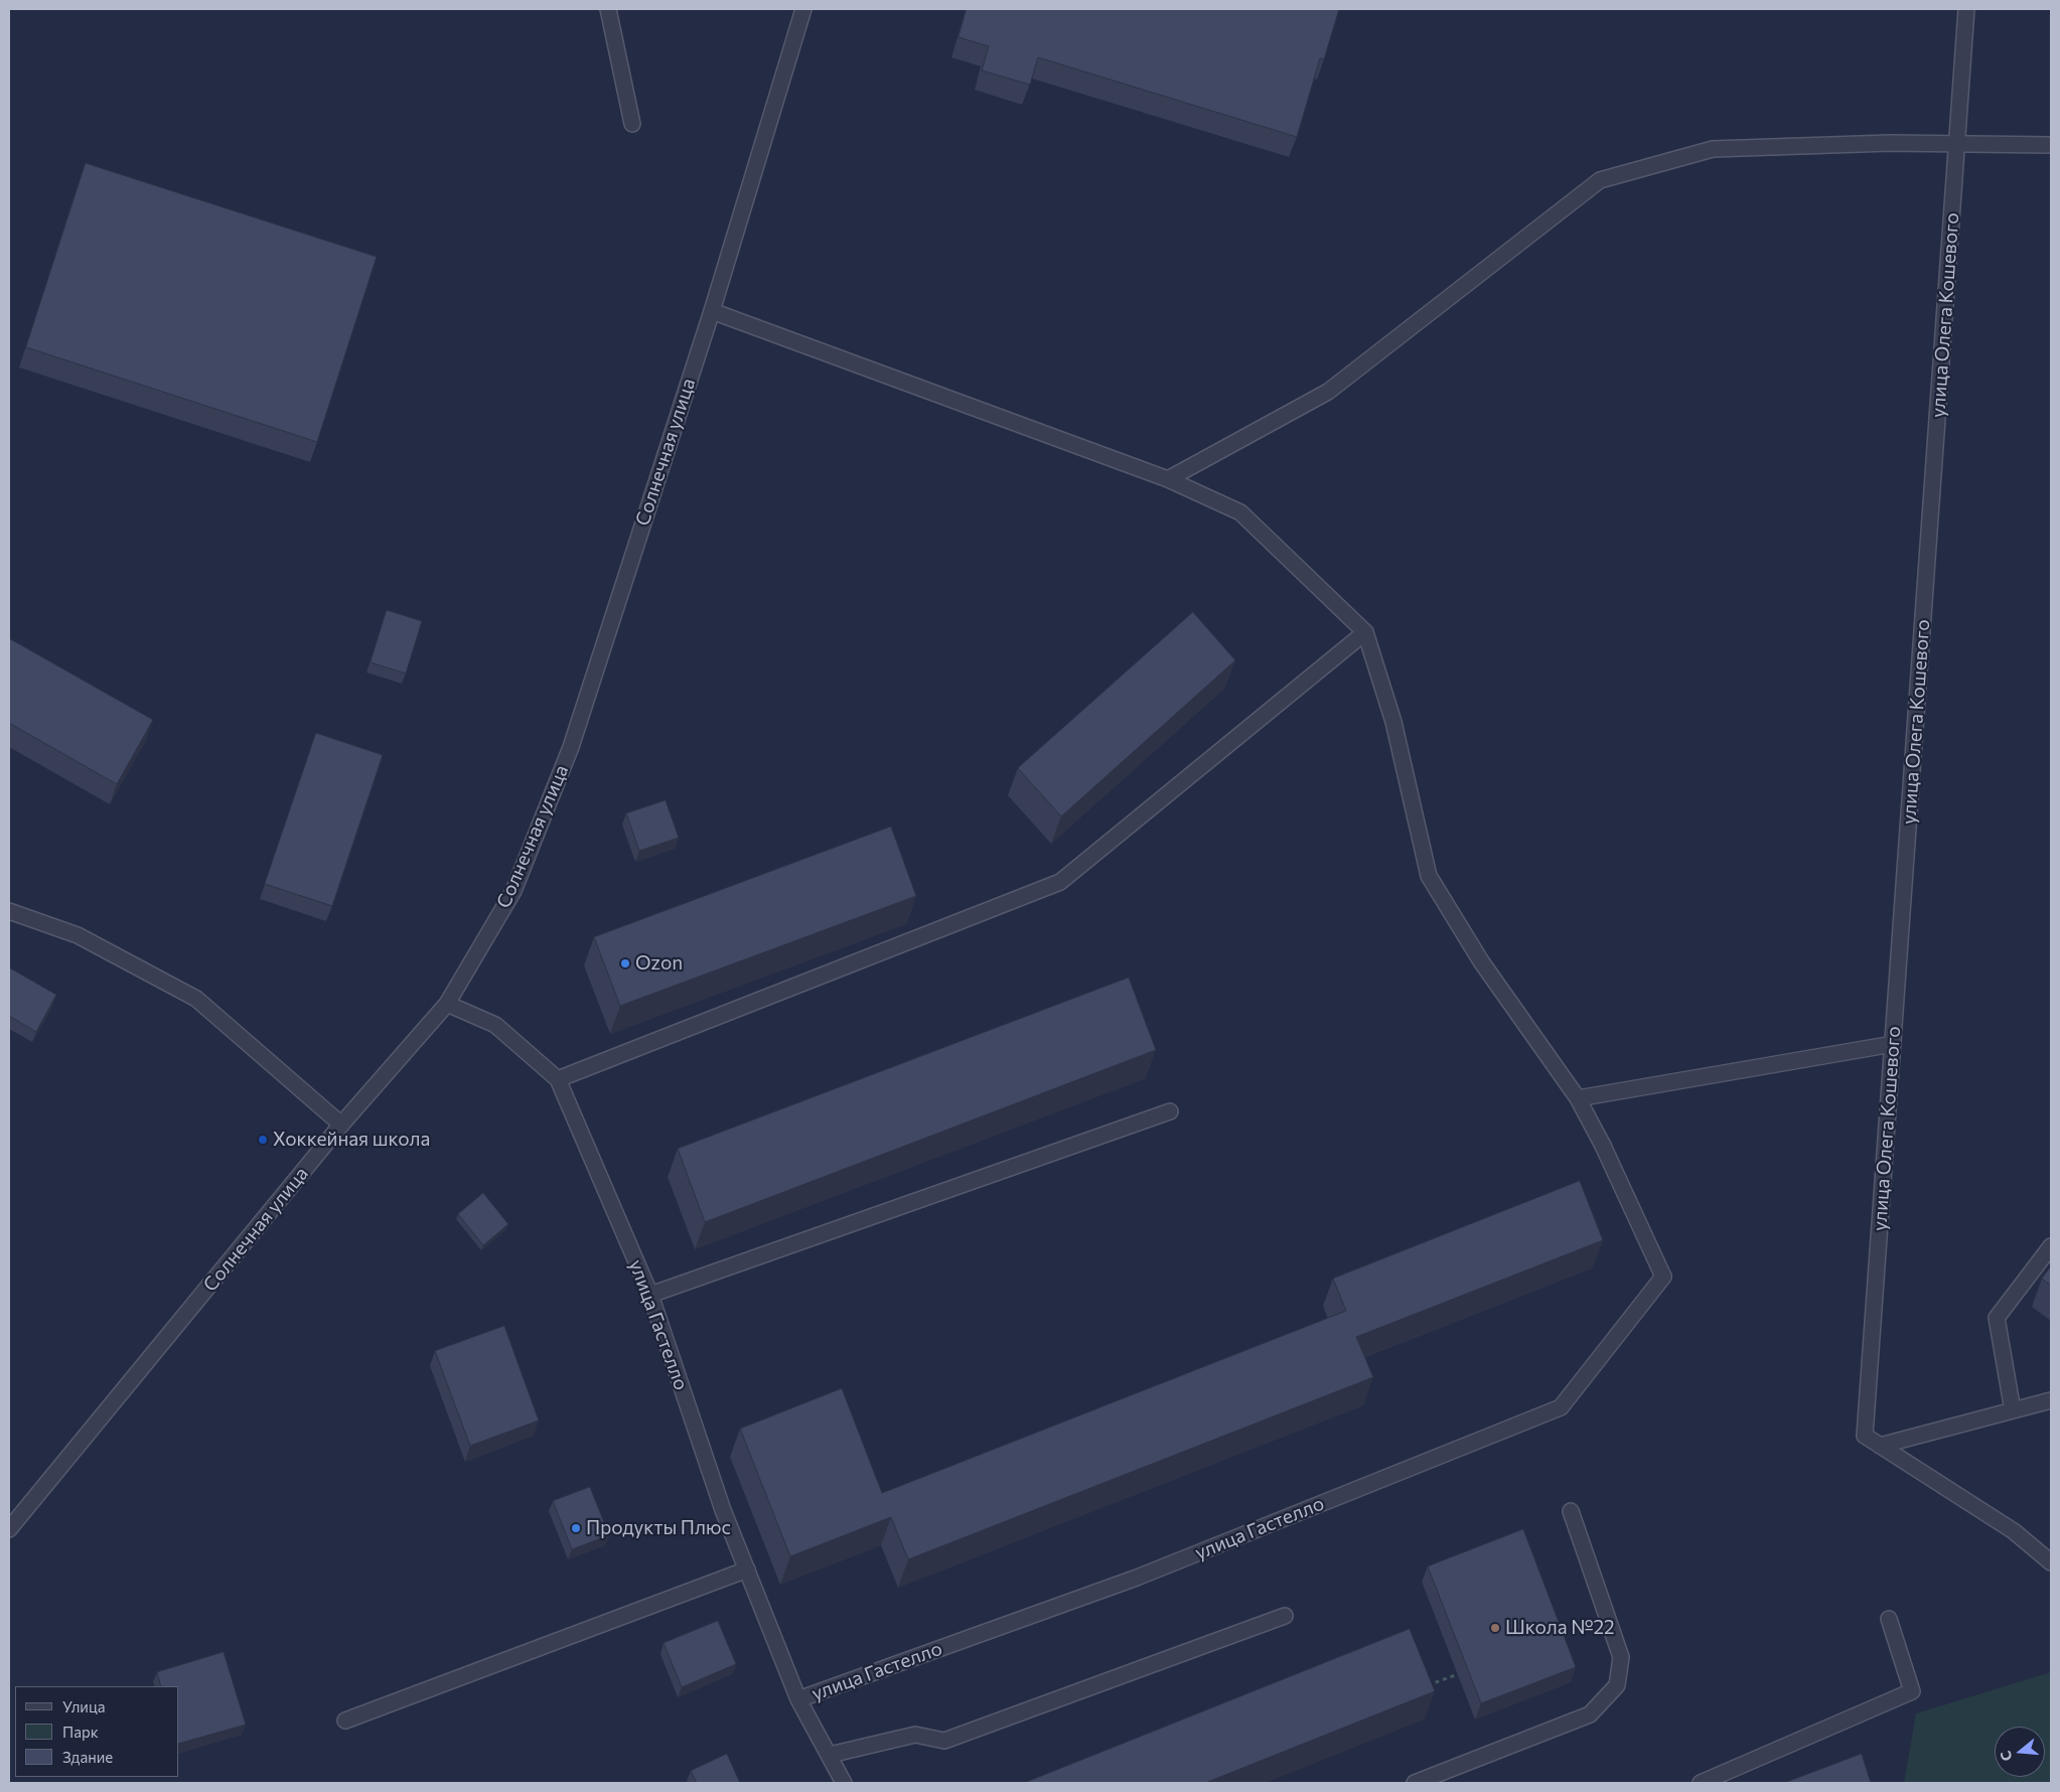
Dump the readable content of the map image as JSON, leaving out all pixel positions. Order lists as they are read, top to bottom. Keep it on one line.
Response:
{"streets":{"street":["улица Олега Кошевого","Солнечная улица","улица Гастелло"]},"crossings":[["Солнечная улица","улица Гастелло"]],"places":["Ozon","Хоккейная школа","Продукты Плюс","Школа №22"],"legend":["Улица","Парк","Здание"],"north":"left"}
